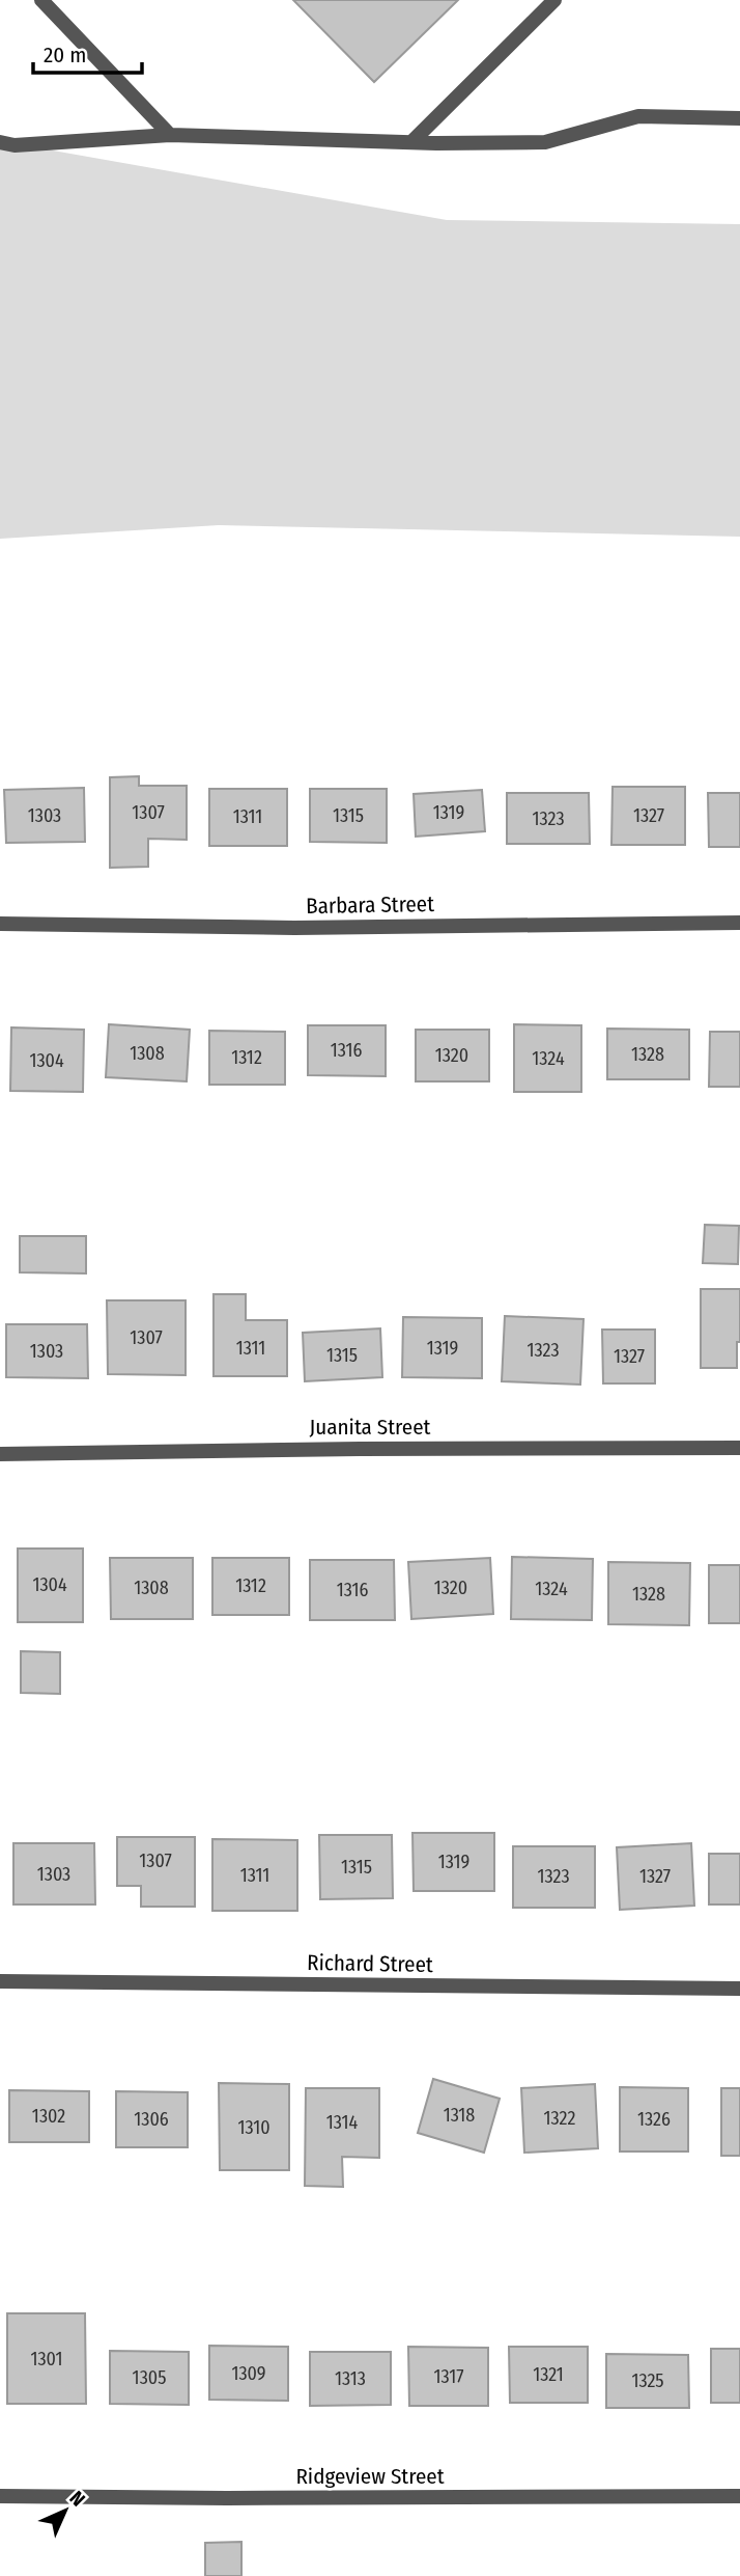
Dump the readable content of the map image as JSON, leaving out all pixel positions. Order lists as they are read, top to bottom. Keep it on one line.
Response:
{"streets":{"street":["Barbara Street","Juanita Street","Richard Street","Ridgeview Street"]},"house_numbers":["1307","1319","1303","1315","1327","1311","1323","1316","1308","1328","1320","1312","1324","1304","1307","1311","1319","1323","1303","1315","1327","1304","1312","1308","1320","1324","1316","1328","1307","1319","1315","1303","1311","1323","1327","1318","1302","1322","1306","1326","1314","1310","1301","1309","1321","1317","1305","1313","1325"],"scale_bar":"20 m","north":"top right"}
